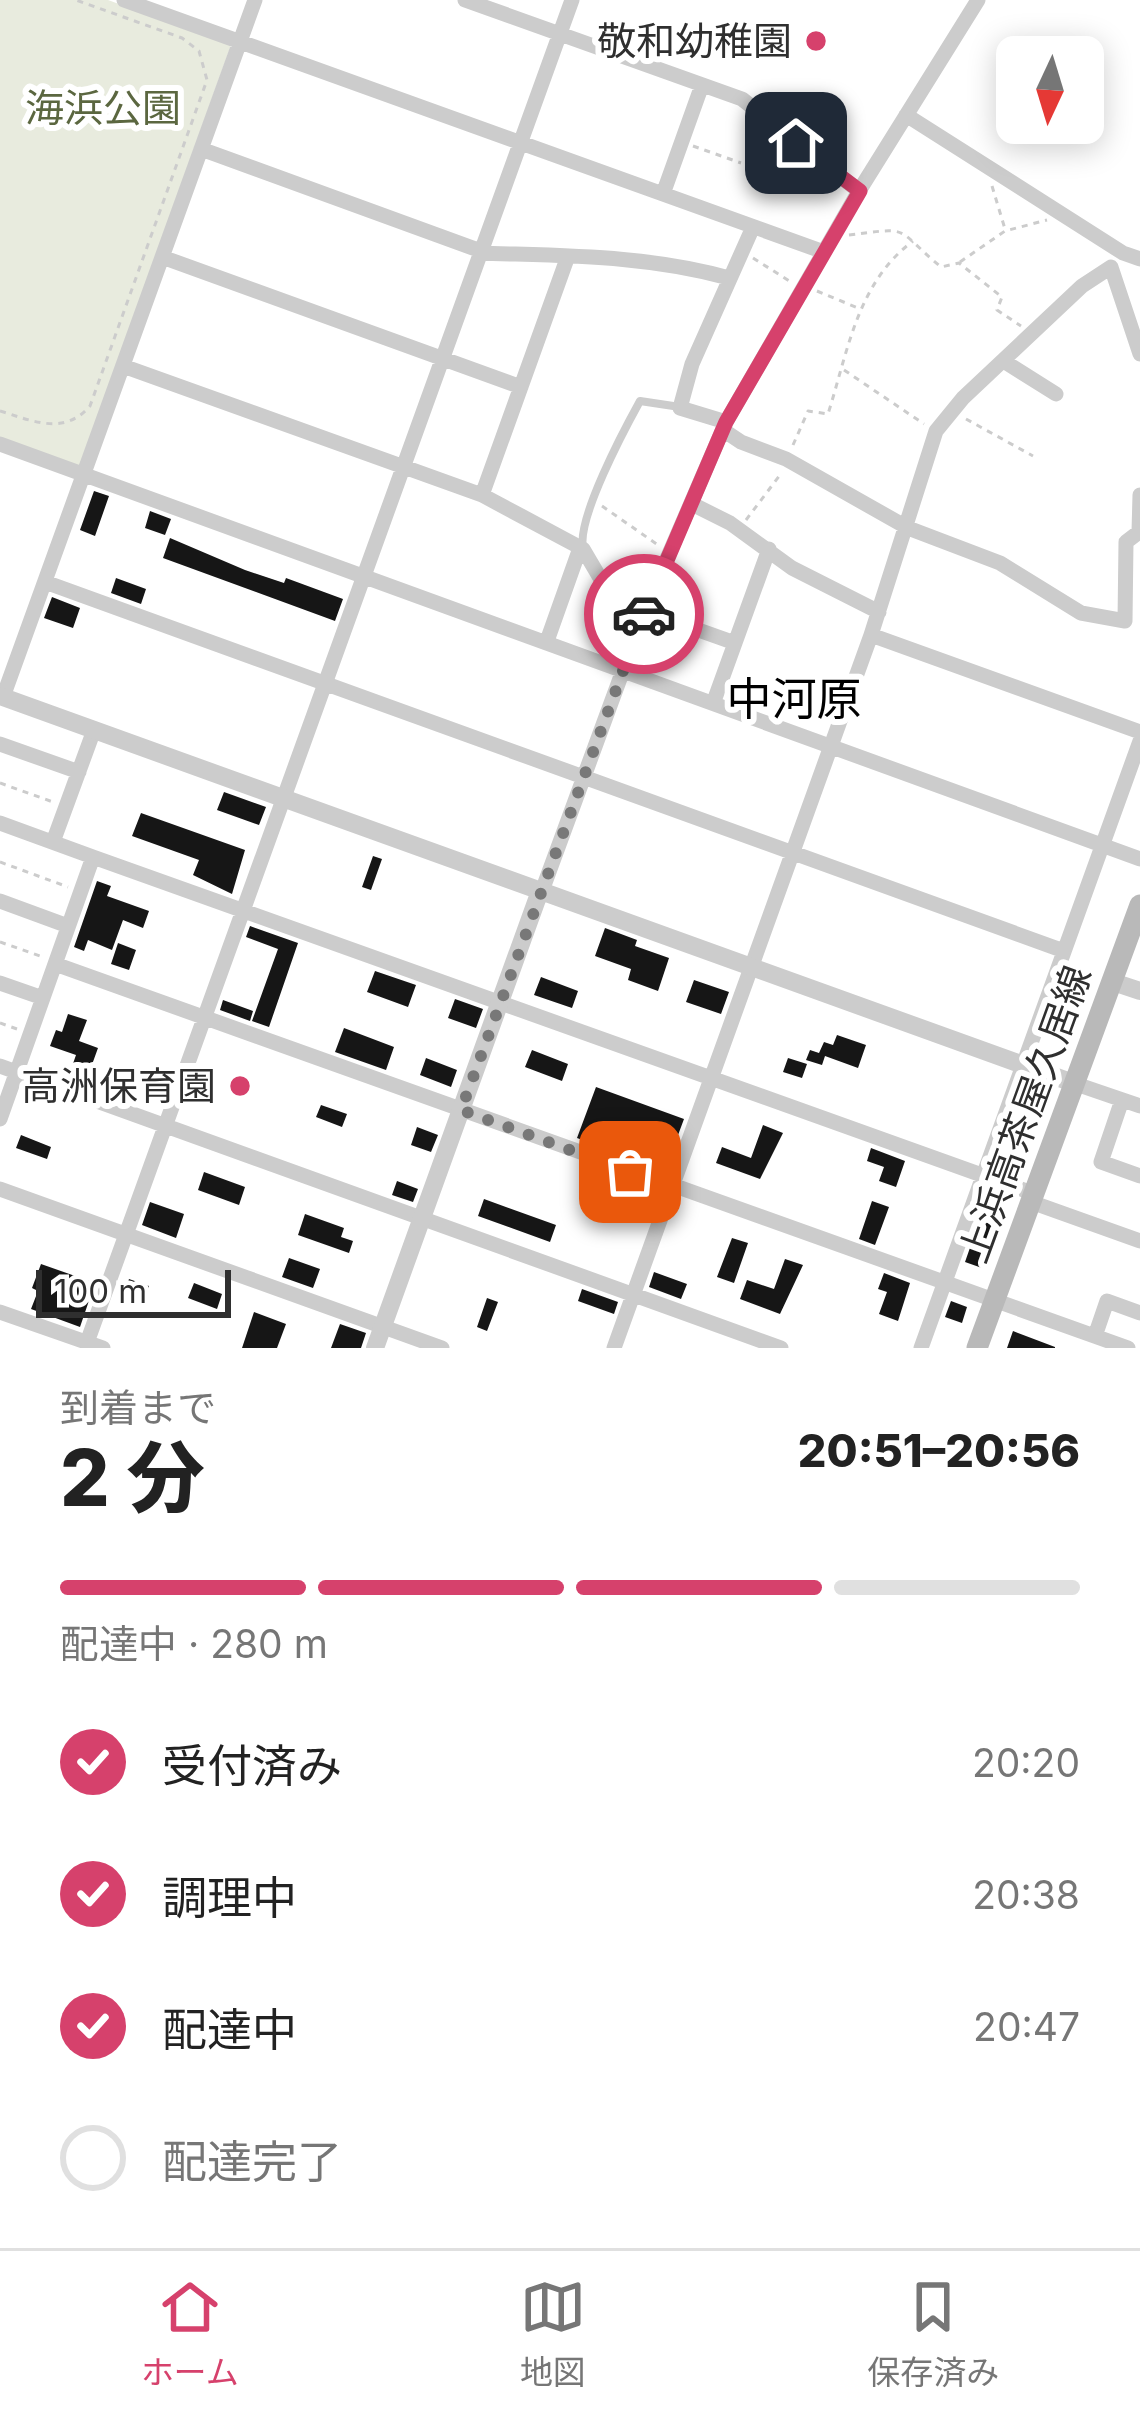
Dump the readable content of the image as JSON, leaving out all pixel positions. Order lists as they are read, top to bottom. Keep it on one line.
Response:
{"streets":{"main road":["上浜高茶屋久居線"]},"districts":["中河原"],"parks":["海浜公園"],"places":["敬和幼稚園","高洲保育園"],"scale_bar":"100 m","north":"bottom","page":{"scale":"100 m","heading":["2 分","到着まで","20:51–20:56"],"bar":"配達中 · 280 m","list":[["受付済み","20:20"],["調理中","20:38"],["配達中","20:47"],"配達完了"],"tabs":["ホーム","地図","保存済み"]}}
